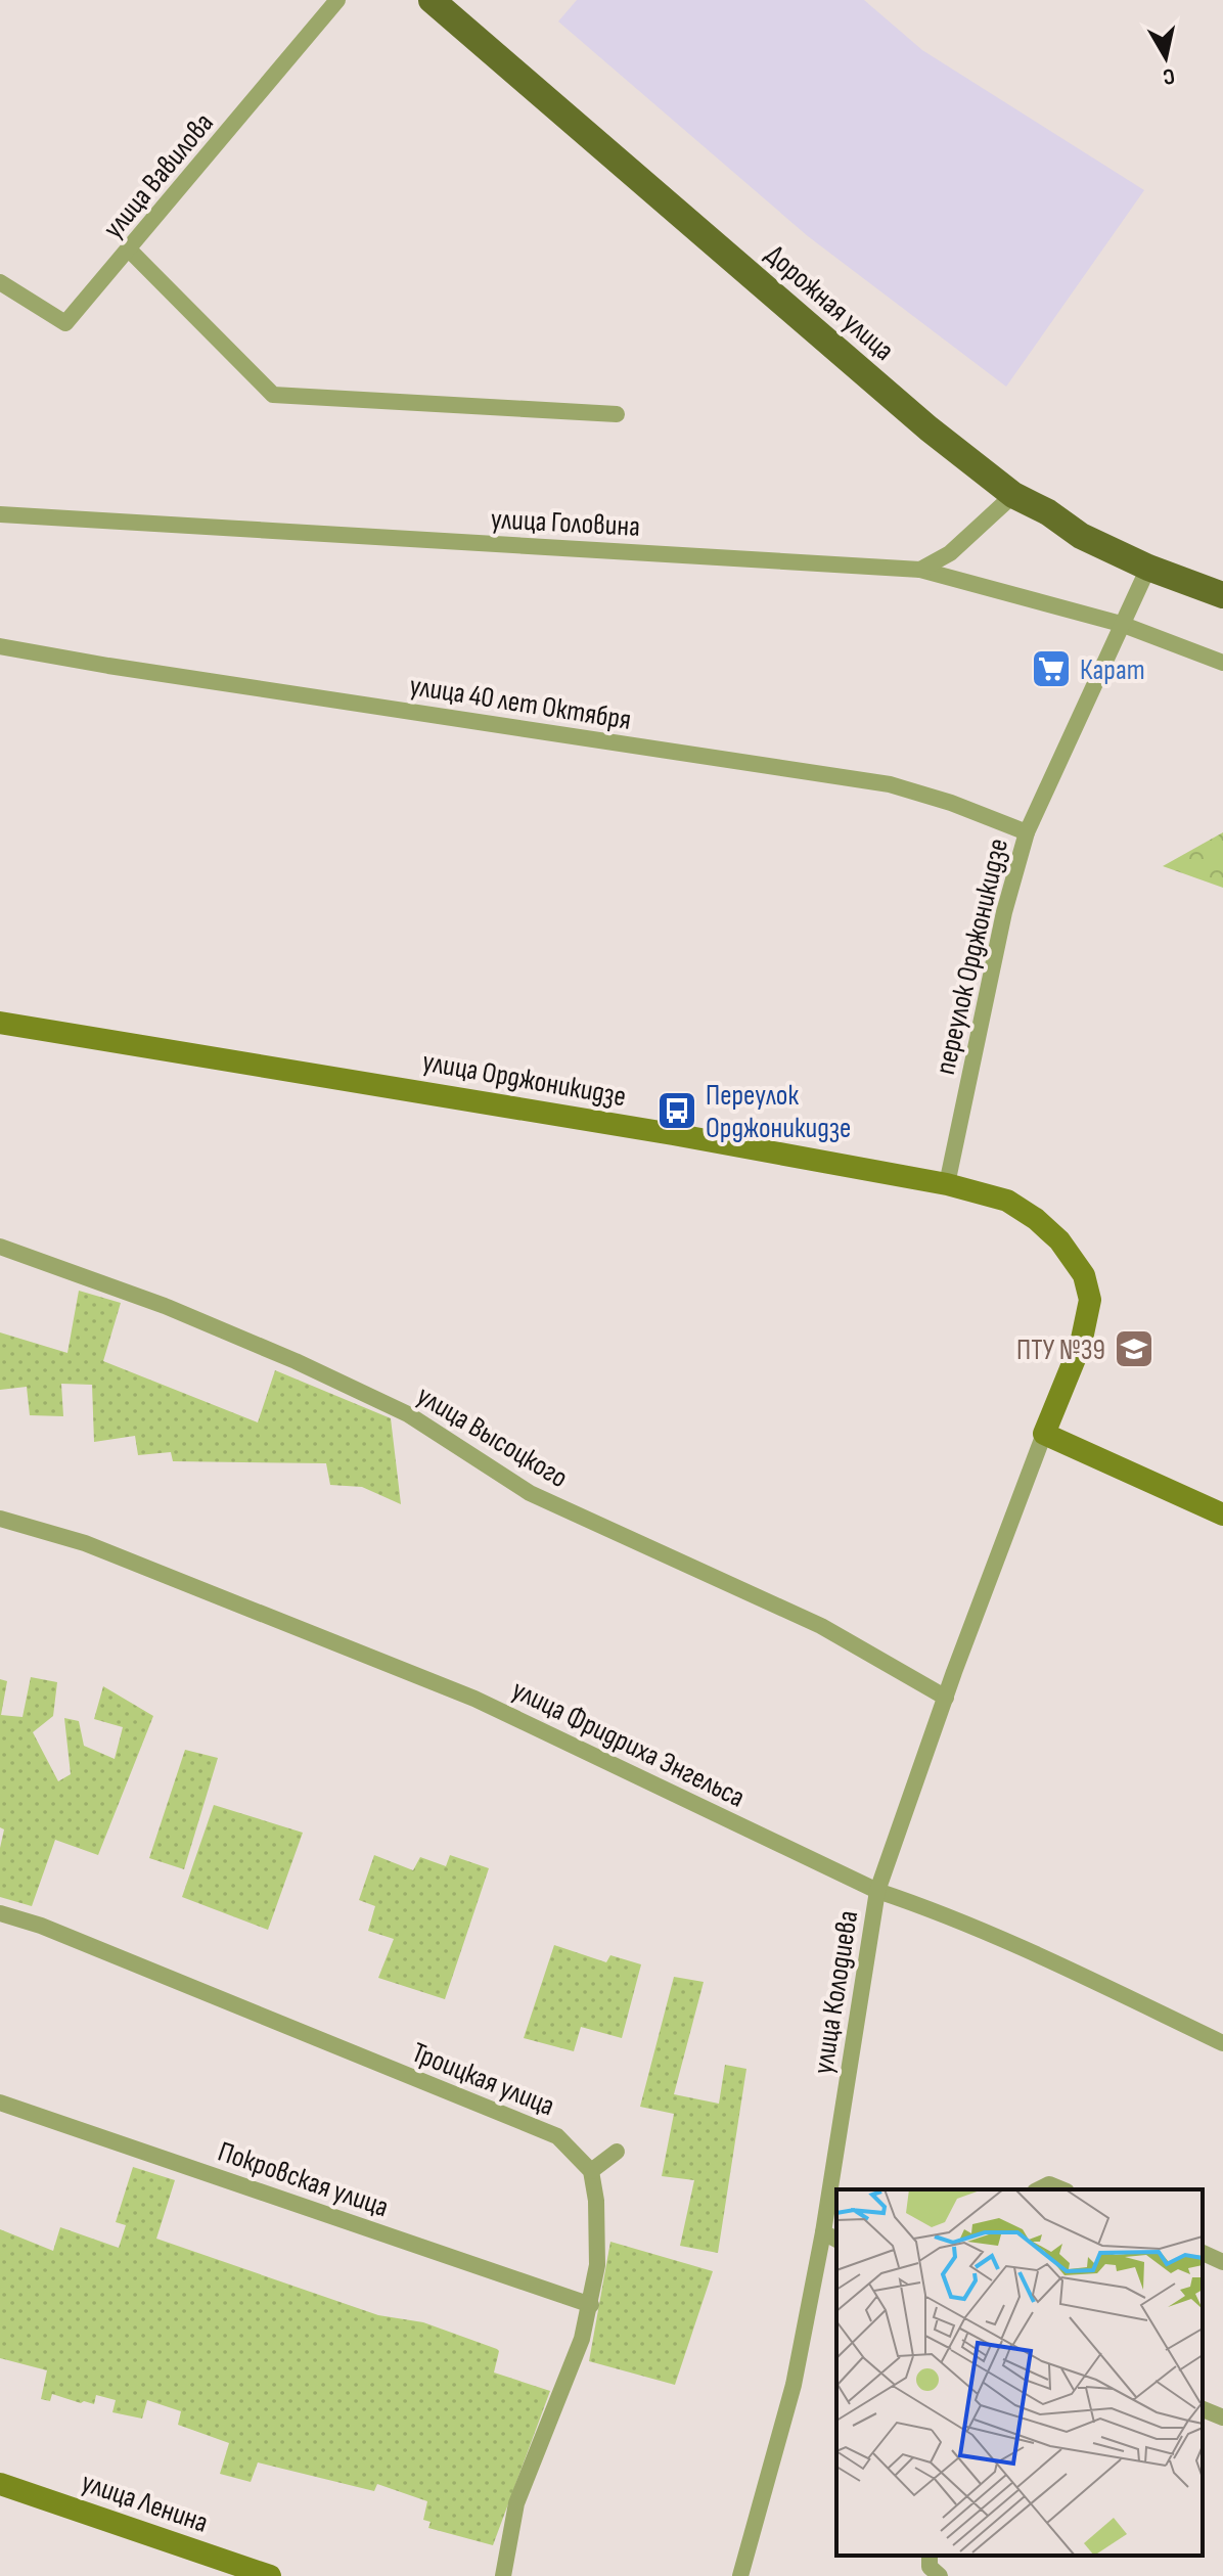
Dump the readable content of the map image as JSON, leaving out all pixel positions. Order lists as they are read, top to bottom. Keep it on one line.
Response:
{"streets":{"main road":["Дорожная улица","улица Орджоникидзе","улица Ленина"],"street":["улица Вавилова","улица Головина","улица 40 лет Октября","переулок Орджоникидзе","улица Высоцкого","улица Фридриха Энгельса","улица Колодиева","Троицкая улица","Покровская улица"]},"crossings":[["Дорожная улица","переулок Орджоникидзе"],["улица Головина","переулок Орджоникидзе"],["улица 40 лет Октября","переулок Орджоникидзе"],["переулок Орджоникидзе","улица Орджоникидзе"],["улица Орджоникидзе","улица Колодиева"],["улица Высоцкого","улица Колодиева"],["улица Фридриха Энгельса","улица Колодиева"]],"places":{"supermarket":["Карат"],"bus stop":["Переулок Орджоникидзе"],"school or university":["ПТУ №39"]},"north":"bottom"}
